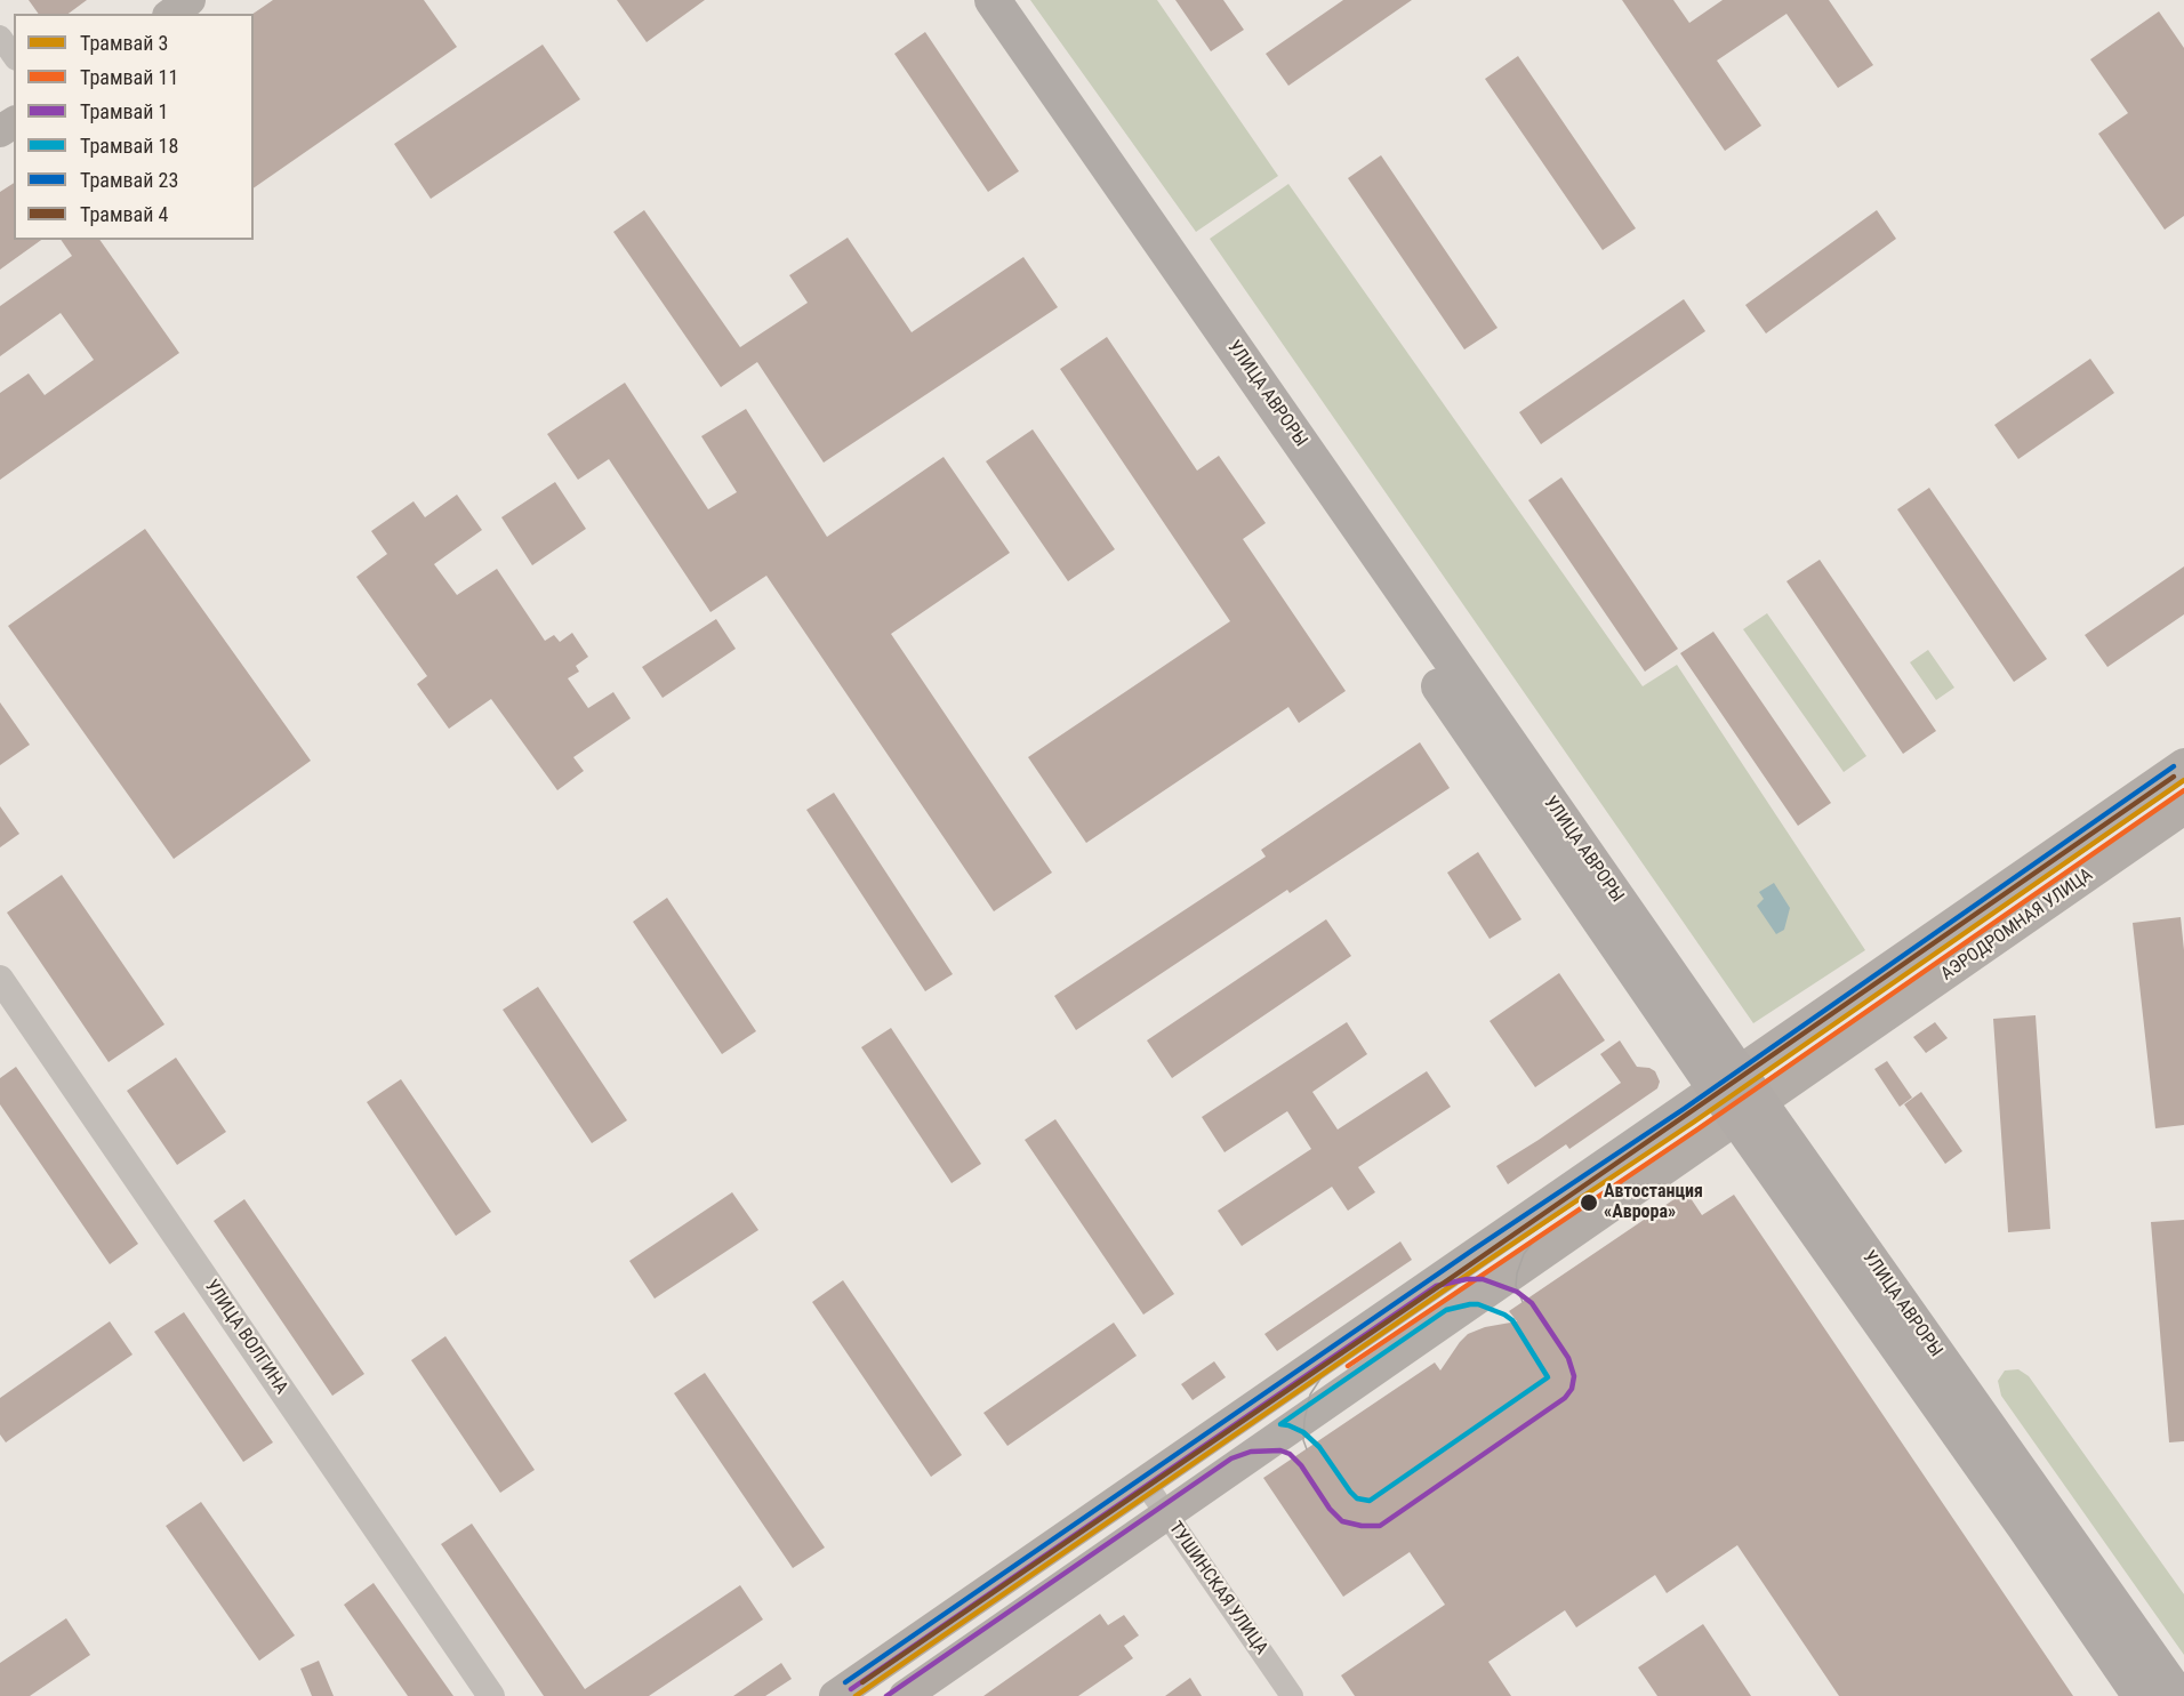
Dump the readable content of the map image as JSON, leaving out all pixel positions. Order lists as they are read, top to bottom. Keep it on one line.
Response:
{"streets":{"main road":["УЛИЦА АВРОРЫ","АЭРОДРОМНАЯ УЛИЦА"],"street":["УЛИЦА ВОЛГИНА","ТУШИНСКАЯ УЛИЦА"]},"crossings":[["УЛИЦА АВРОРЫ","АЭРОДРОМНАЯ УЛИЦА"],["АЭРОДРОМНАЯ УЛИЦА","ТУШИНСКАЯ УЛИЦА"]],"places":["Автостанция «Аврора»"],"lines":["tram line 23","tram line 4","tram line 3","tram line 11","tram line 1","tram line 18"],"legend":["Трамвай 3","Трамвай 11","Трамвай 1","Трамвай 18","Трамвай 23","Трамвай 4"]}
